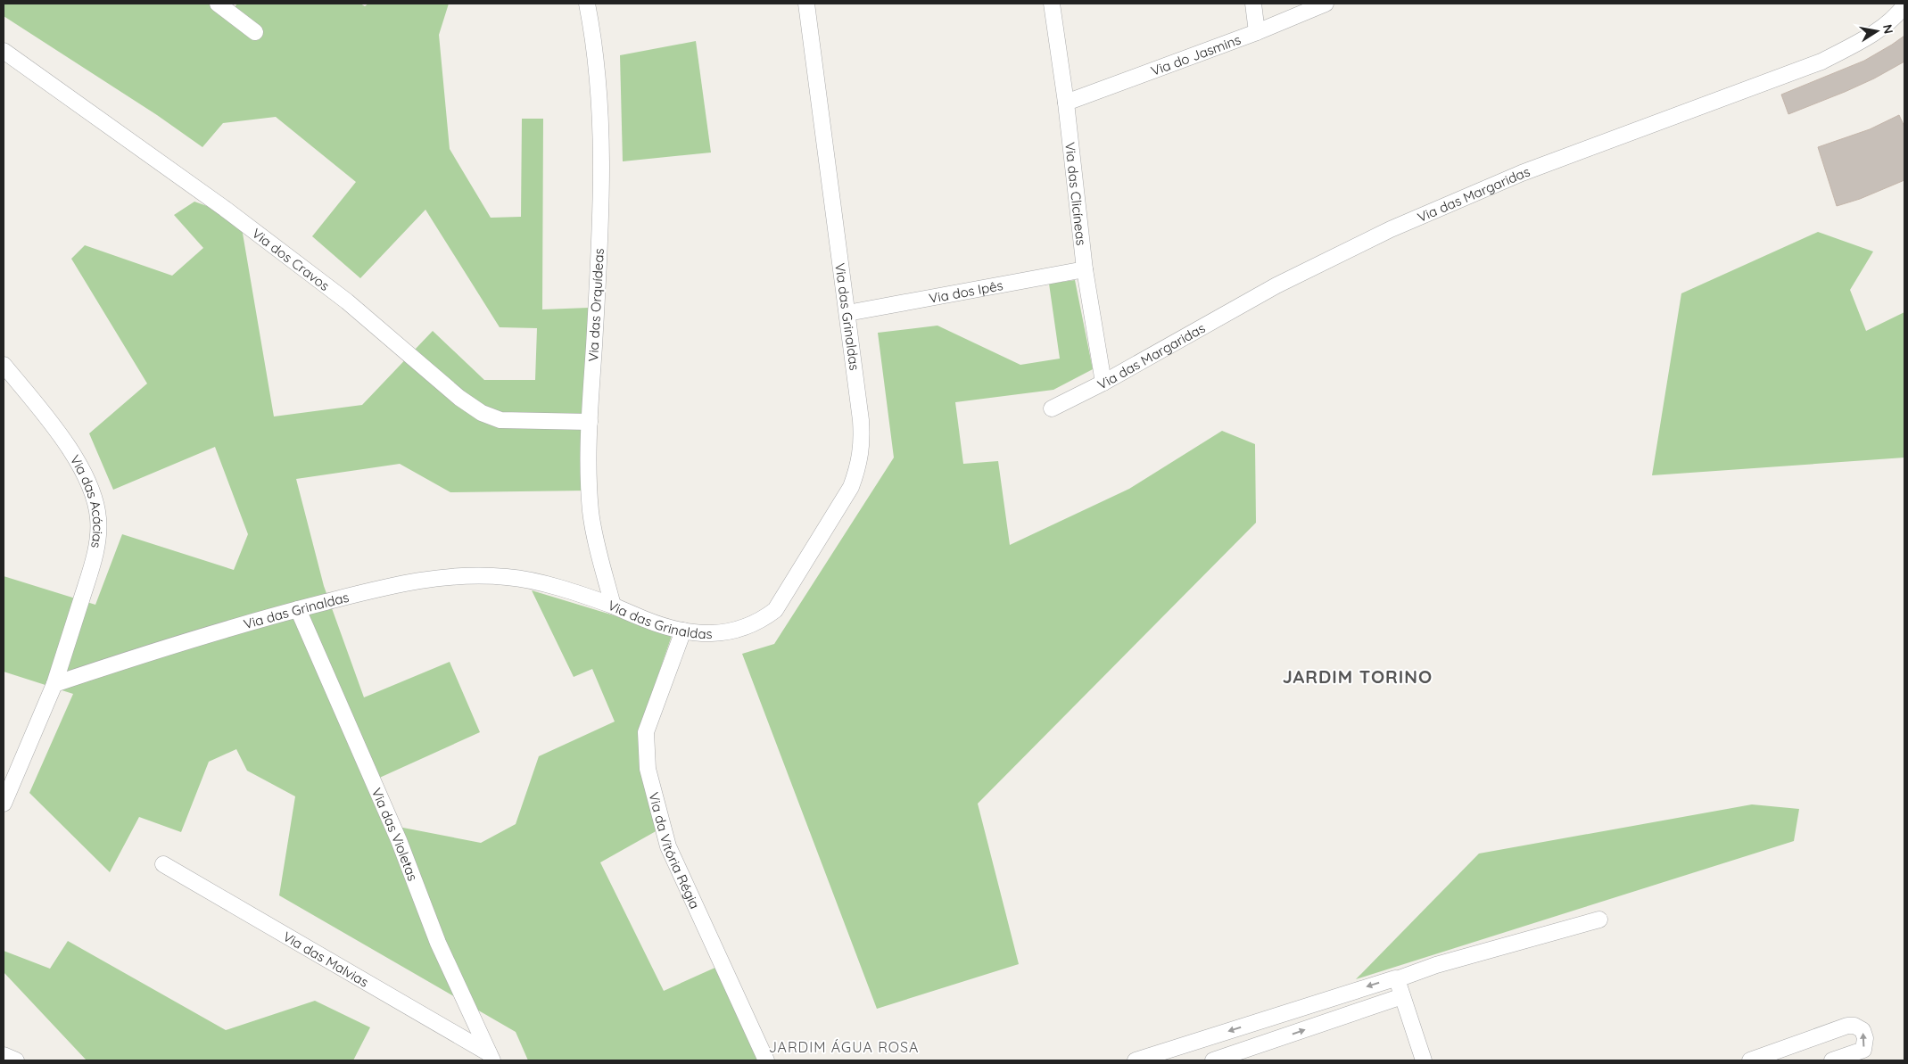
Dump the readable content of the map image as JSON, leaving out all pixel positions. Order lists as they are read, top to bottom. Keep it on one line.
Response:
{"streets":{"street":["Via do Jasmins","Via das Clicíneas","Via das Margaridas","Via dos Cravos","Via dos Ipês","Via das Orquídeas","Via das Grinaldas","Via das Acácias","Via das Violetas","Via da Vitória Régia","Via das Malvias"]},"crossings":[["Via do Jasmins","Via das Clicíneas"],["Via das Clicíneas","Via das Margaridas"],["Via das Clicíneas","Via dos Ipês"],["Via dos Cravos","Via das Orquídeas"],["Via dos Ipês","Via das Grinaldas"],["Via das Orquídeas","Via das Grinaldas"],["Via das Grinaldas","Via das Acácias"],["Via das Grinaldas","Via das Violetas"],["Via das Grinaldas","Via da Vitória Régia"],["Via das Violetas","Via das Malvias"]],"districts":["JARDIM TORINO","JARDIM ÁGUA ROSA"],"north":"right"}
